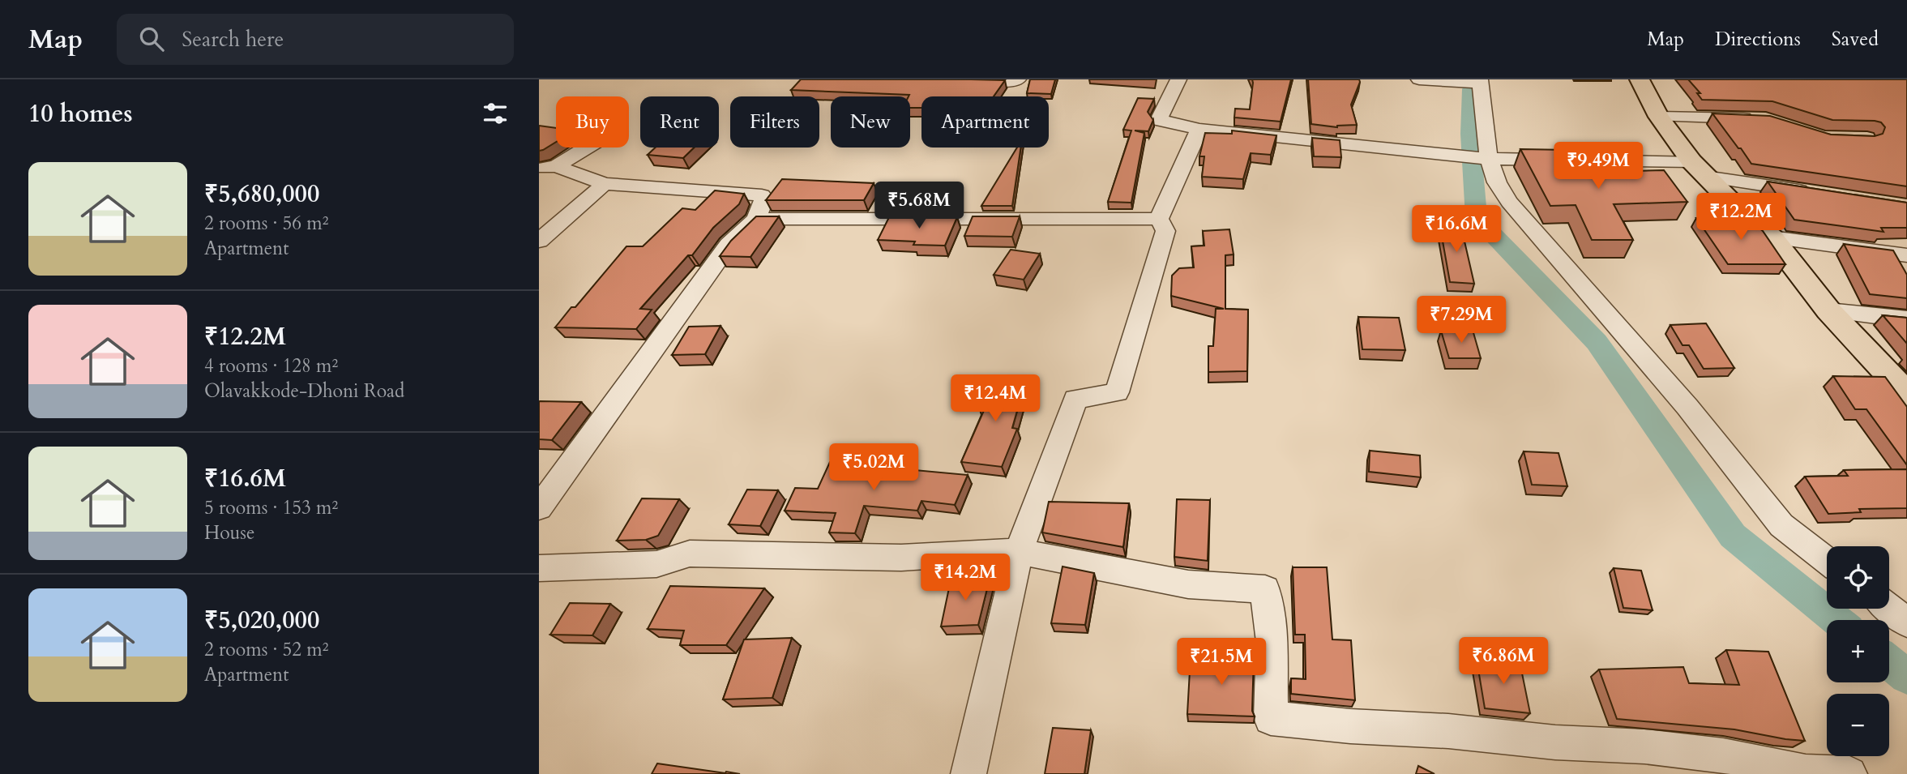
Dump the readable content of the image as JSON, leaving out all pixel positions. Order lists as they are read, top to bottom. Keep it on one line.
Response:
{"page":{"header":"Map","search":"Search here","nav":["Map","Directions","Saved"],"heading":"10 homes","chip":["Buy","Rent","Filters","New","Apartment"],"price":["₹9.49M","₹5.68M","₹12.2M","₹16.6M","₹7.29M","₹12.4M","₹5.02M","₹14.2M","₹6.86M","₹21.5M"],"list":[{"name":"₹5,680,000","note":"2 rooms · 56 m² · Apartment"},{"name":"₹12.2M","note":"4 rooms · 128 m² · Olavakkode-Dhoni Road"},{"name":"₹16.6M","note":"5 rooms · 153 m² · House"},{"name":"₹5,020,000","note":"2 rooms · 52 m² · Apartment"}],"map_buttons":["+","−"]}}
